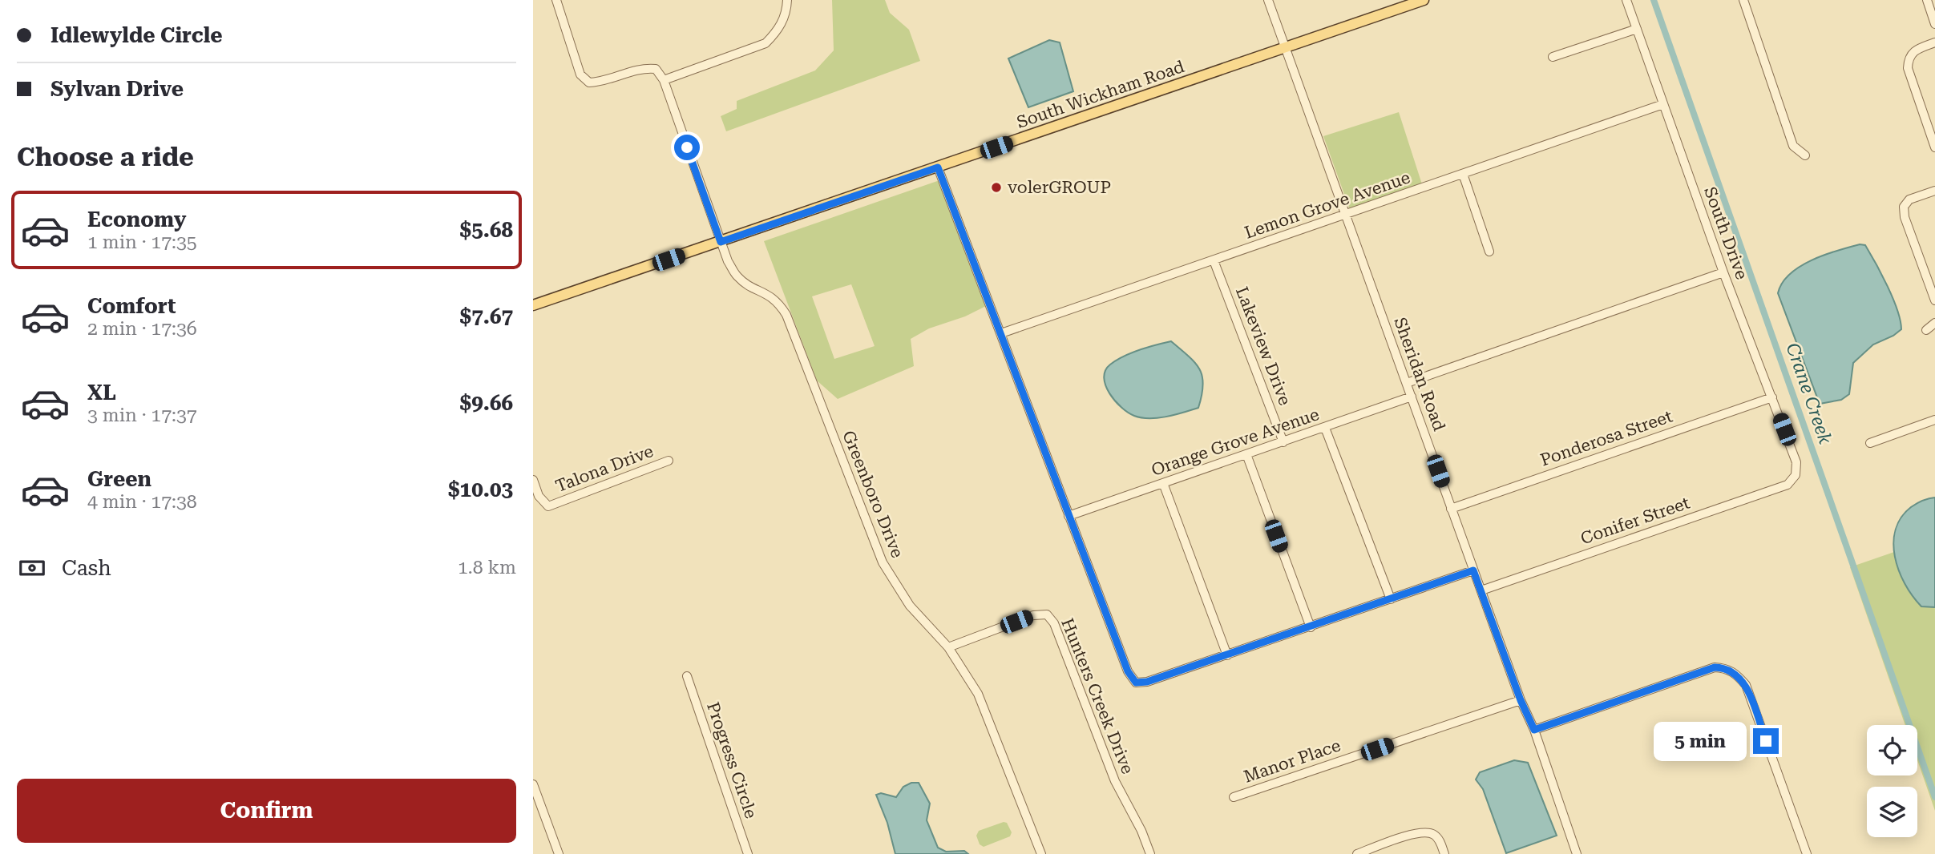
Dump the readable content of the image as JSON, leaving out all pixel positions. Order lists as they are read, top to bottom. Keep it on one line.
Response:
{"streets":{"main road":["South Wickham Road"],"street":["Lemon Grove Avenue","South Drive","Lakeview Drive","Sheridan Road","Ponderosa Street","Orange Grove Avenue","Talona Drive","Greenboro Drive","Conifer Street","Hunters Creek Drive","Progress Circle","Manor Place"]},"crossings":[["South Wickham Road","Sheridan Road"],["South Wickham Road","Greenboro Drive"],["Lemon Grove Avenue","South Drive"],["Lemon Grove Avenue","Lakeview Drive"],["Lemon Grove Avenue","Sheridan Road"],["South Drive","Ponderosa Street"],["South Drive","Conifer Street"],["Lakeview Drive","Orange Grove Avenue"],["Sheridan Road","Ponderosa Street"],["Sheridan Road","Orange Grove Avenue"],["Sheridan Road","Conifer Street"],["Sheridan Road","Manor Place"],["Greenboro Drive","Hunters Creek Drive"]],"water":["Crane Creek"],"places":["volerGROUP"],"page":{"banner":["Idlewylde Circle","Sylvan Drive"],"heading":"Choose a ride","list":[{"name":"Economy","note":"1 min · 17:35","value":"$5.68"},{"name":"Comfort","note":"2 min · 17:36","value":"$7.67"},{"name":"XL","note":"3 min · 17:37","value":"$9.66"},{"name":"Green","note":"4 min · 17:38","value":"$10.03"}],"pay":["Cash","1.8 km"],"bubble":"5 min","buttons":"Confirm"}}
